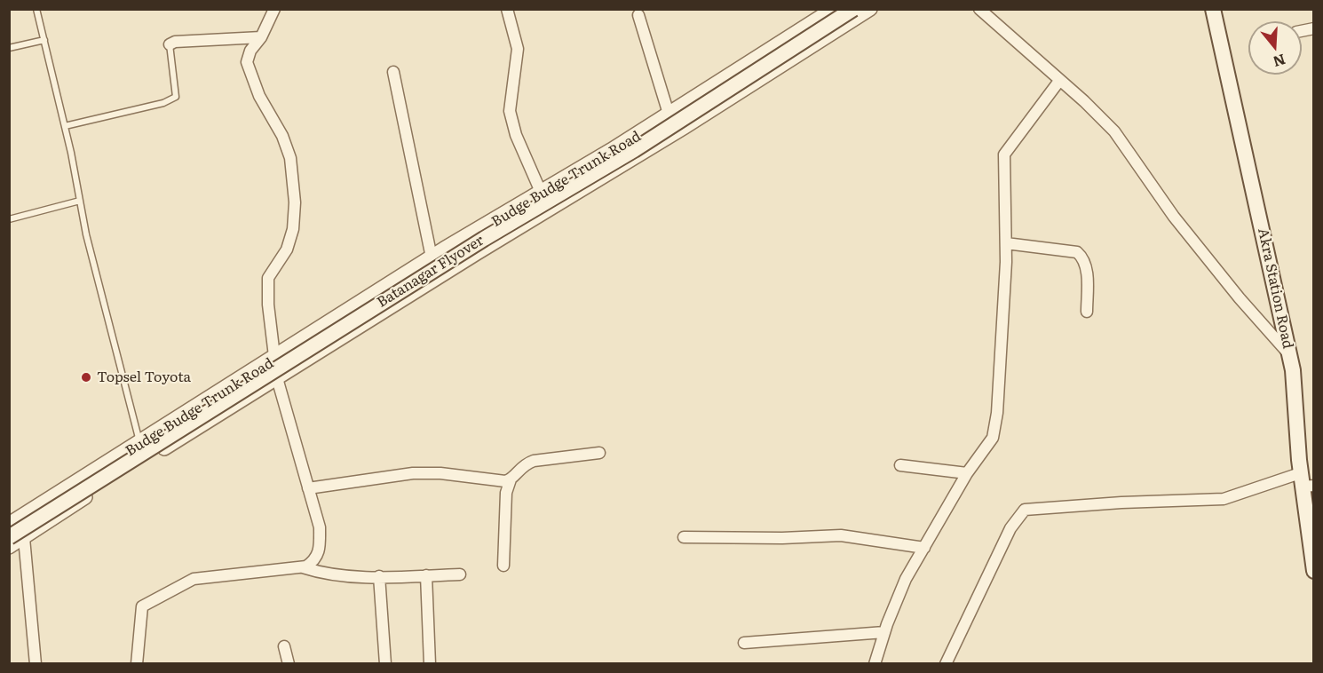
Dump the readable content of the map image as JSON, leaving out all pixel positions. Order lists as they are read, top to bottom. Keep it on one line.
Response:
{"streets":{"main road":["Batanagar Flyover","Akra Station Road"],"street":["Budge Budge Trunk Road"]},"crossings":[["Budge Budge Trunk Road","Batanagar Flyover"]],"places":["Topsel Toyota"],"north":"bottom"}
